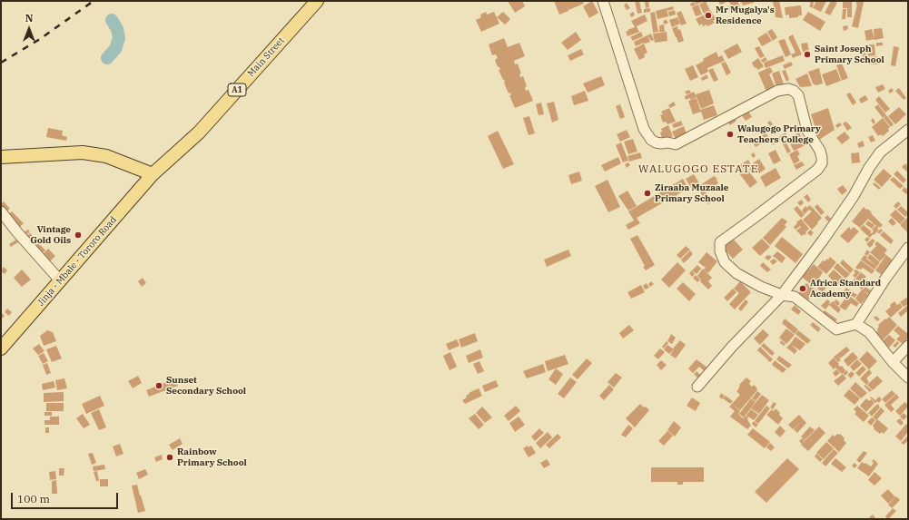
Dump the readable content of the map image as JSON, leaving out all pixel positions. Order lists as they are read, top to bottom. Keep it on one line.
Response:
{"streets":{"main road":["Main Street","A1","Jinja - Mbale - Tororo Road"]},"crossings":[["Main Street","Jinja - Mbale - Tororo Road"]],"districts":["WALUGOGO ESTATE"],"places":["Mr Mugalya's Residence","Saint Joseph Primary School","Walugogo Primary Teachers College","Ziraaba Muzaale Primary School","Vintage Gold Oils","Africa Standard Academy","Sunset Secondary School","Rainbow Primary School"],"scale_bar":"100 m","north":"top"}
